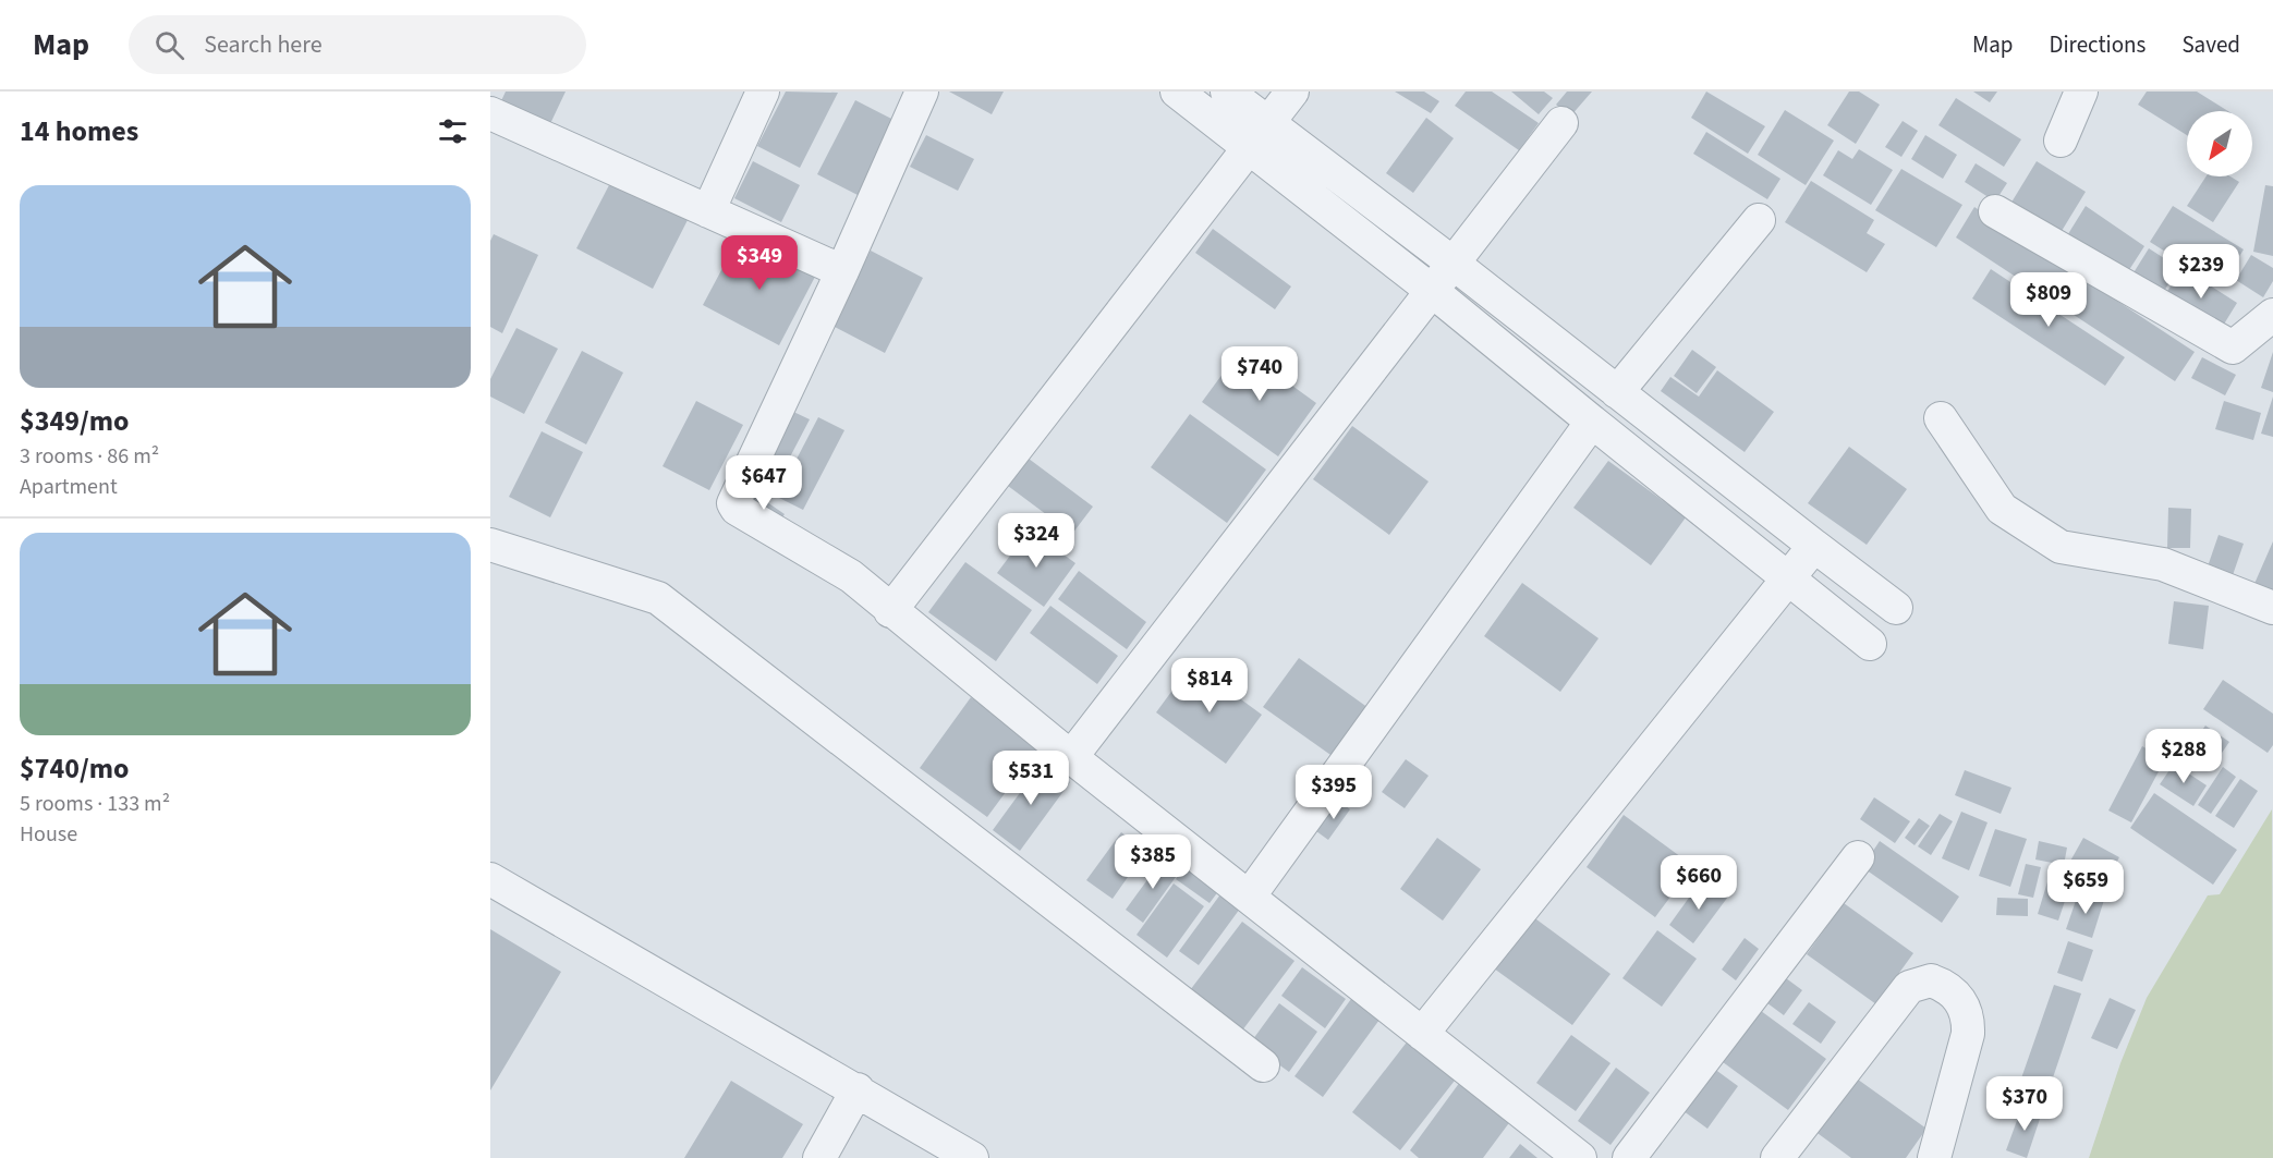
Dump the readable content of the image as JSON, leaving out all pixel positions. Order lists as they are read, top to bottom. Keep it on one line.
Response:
{"north":"bottom left","page":{"header":"Map","search":"Search here","nav":["Map","Directions","Saved"],"heading":"14 homes","list":[{"name":"$349/mo","note":"3 rooms · 86 m² · Apartment"},{"name":"$740/mo","note":"5 rooms · 133 m² · House"}],"price":["$349","$239","$809","$740","$647","$324","$814","$288","$531","$395","$385","$660","$659","$370"]}}
